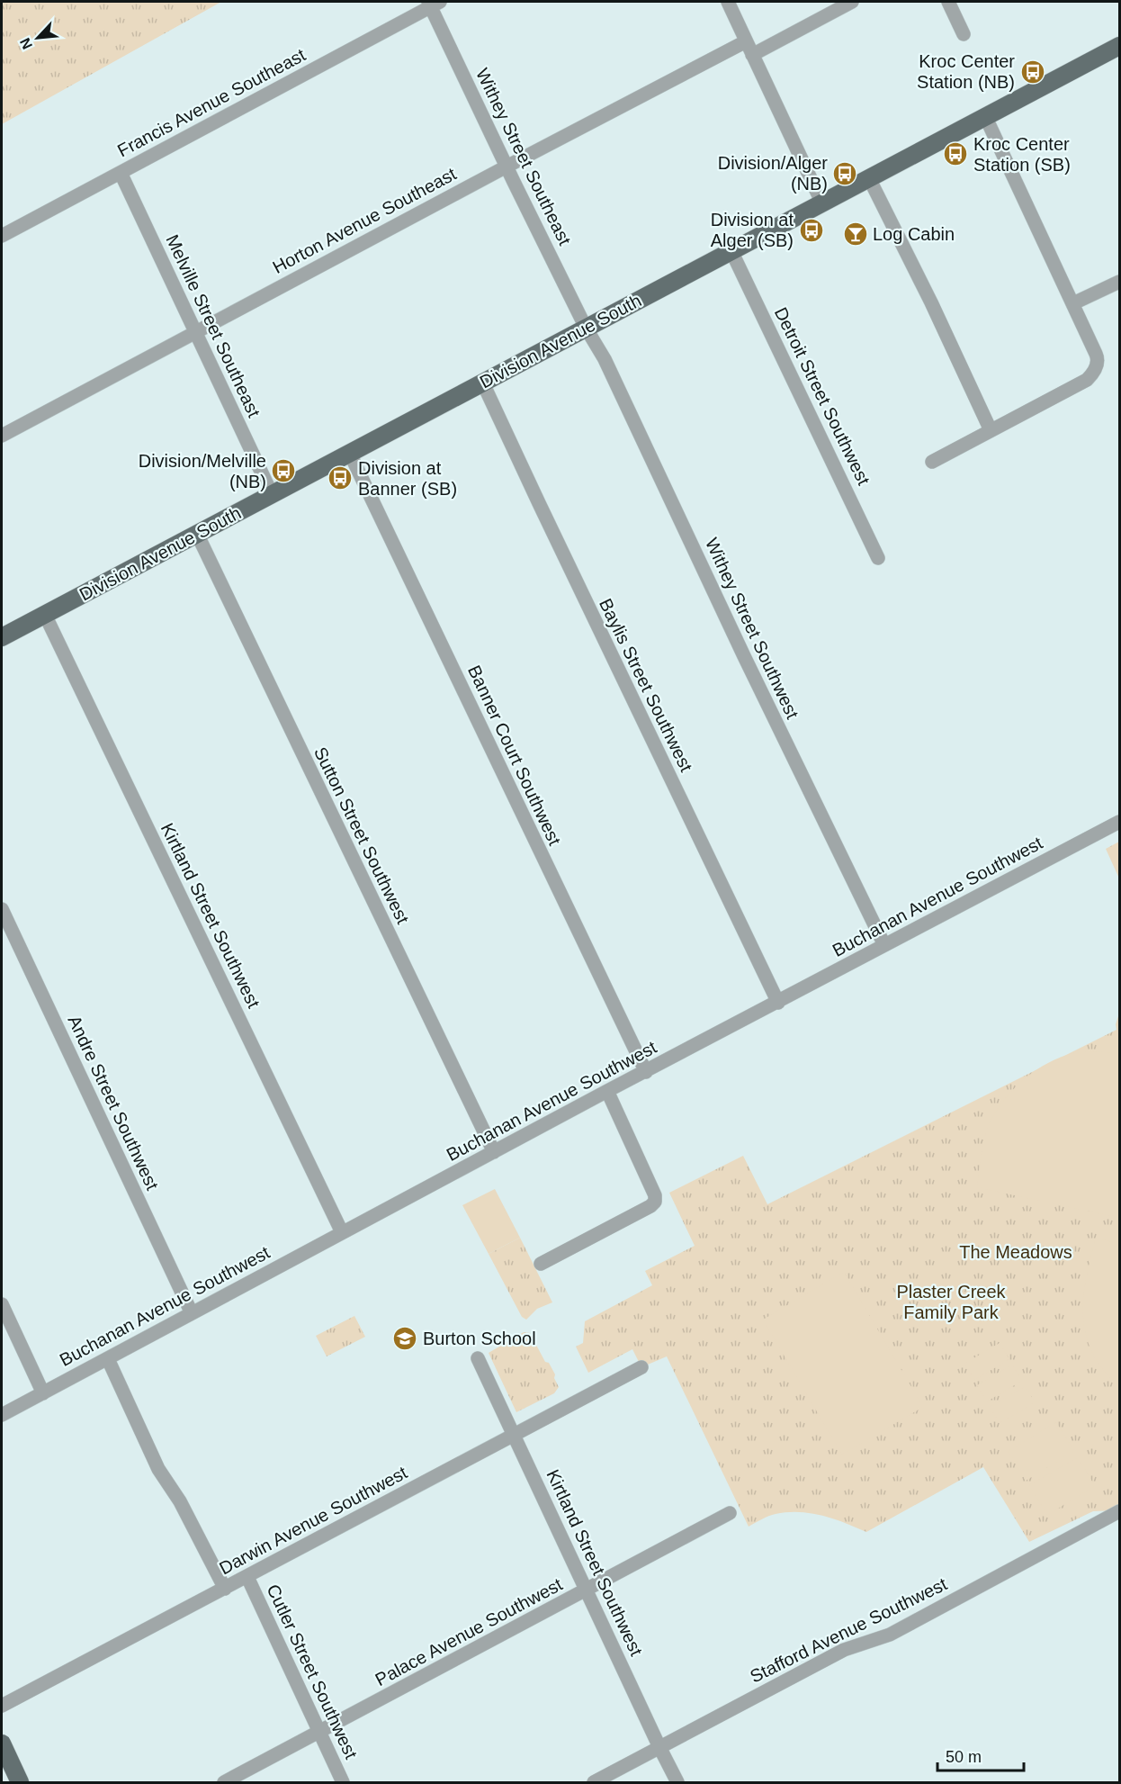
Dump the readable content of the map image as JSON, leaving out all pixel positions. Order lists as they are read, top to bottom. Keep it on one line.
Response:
{"streets":{"main road":["Division Avenue South"],"street":["Francis Avenue Southeast","Withey Street Southeast","Horton Avenue Southeast","Melville Street Southeast","Detroit Street Southwest","Withey Street Southwest","Baylis Street Southwest","Banner Court Southwest","Sutton Street Southwest","Buchanan Avenue Southwest","Kirtland Street Southwest","Andre Street Southwest","Darwin Avenue Southwest","Stafford Avenue Southwest","Palace Avenue Southwest","Cutler Street Southwest"]},"crossings":[["Francis Avenue Southeast","Withey Street Southeast"],["Francis Avenue Southeast","Melville Street Southeast"],["Withey Street Southeast","Horton Avenue Southeast"],["Withey Street Southeast","Division Avenue South"],["Withey Street Southeast","Withey Street Southwest"],["Horton Avenue Southeast","Melville Street Southeast"],["Melville Street Southeast","Division Avenue South"],["Division Avenue South","Detroit Street Southwest"],["Division Avenue South","Withey Street Southwest"],["Division Avenue South","Baylis Street Southwest"],["Division Avenue South","Banner Court Southwest"],["Division Avenue South","Sutton Street Southwest"],["Division Avenue South","Kirtland Street Southwest"],["Withey Street Southwest","Buchanan Avenue Southwest"],["Baylis Street Southwest","Buchanan Avenue Southwest"],["Banner Court Southwest","Buchanan Avenue Southwest"],["Sutton Street Southwest","Buchanan Avenue Southwest"],["Buchanan Avenue Southwest","Kirtland Street Southwest"],["Buchanan Avenue Southwest","Andre Street Southwest"],["Kirtland Street Southwest","Darwin Avenue Southwest"],["Kirtland Street Southwest","Stafford Avenue Southwest"],["Kirtland Street Southwest","Palace Avenue Southwest"],["Darwin Avenue Southwest","Cutler Street Southwest"],["Palace Avenue Southwest","Cutler Street Southwest"]],"parks":["The Meadows","Plaster Creek Family Park"],"places":{"bus stop":["Kroc Center Station (NB)","Kroc Center Station (SB)","Division/Alger (NB)","Division at Alger (SB)","Division/Melville (NB)","Division at Banner (SB)"],"bar":["Log Cabin"],"school or university":["Burton School"]},"scale_bar":"50 m","north":"bottom left"}
